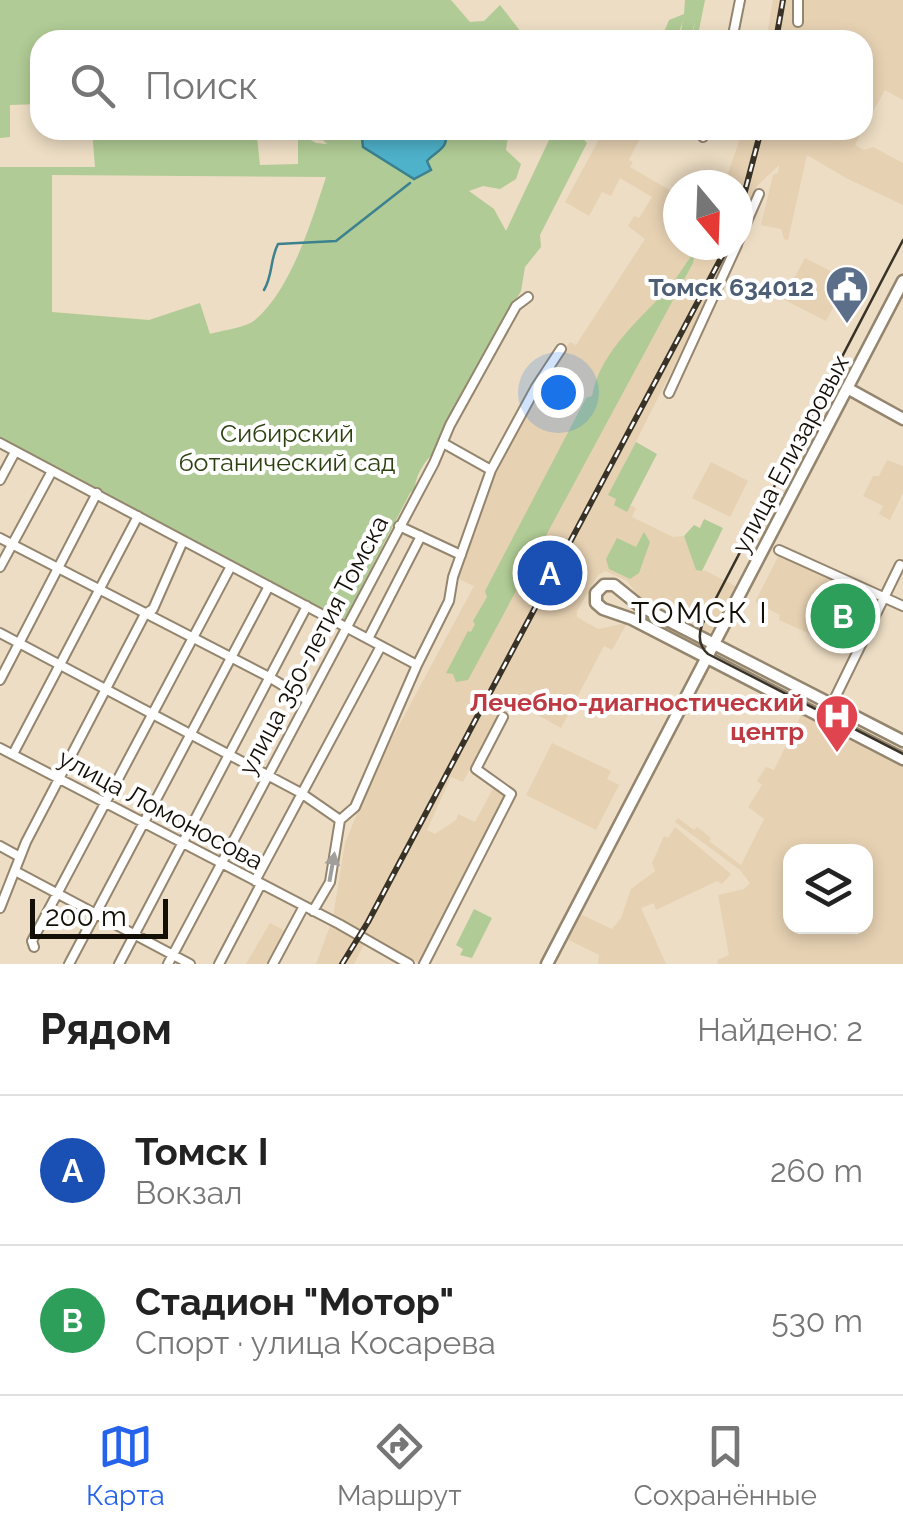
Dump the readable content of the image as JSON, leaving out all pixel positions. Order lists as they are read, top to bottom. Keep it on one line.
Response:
{"streets":{"main road":["улица Елизаровых"],"street":["улица 350-летия Томска","улица Ломоносова"]},"crossings":[["улица 350-летия Томска","улица Ломоносова"]],"districts":["ТОМСК I"],"parks":["Сибирский ботанический сад"],"places":{"public building":["Томск 634012"],"hospital":["Лечебно-диагностический центр"]},"scale_bar":"200 m","north":"bottom","page":{"search":"Поиск","pins":["A","B"],"scale":"200 m","heading":["Рядом","Найдено: 2"],"list":[{"mark":"A","name":"Томск I","note":"Вокзал","value":"260 m"},{"mark":"B","name":"Стадион \"Мотор\"","note":"Спорт · улица Косарева","value":"530 m"}],"nav":["Карта","Маршрут","Сохранённые"]}}
